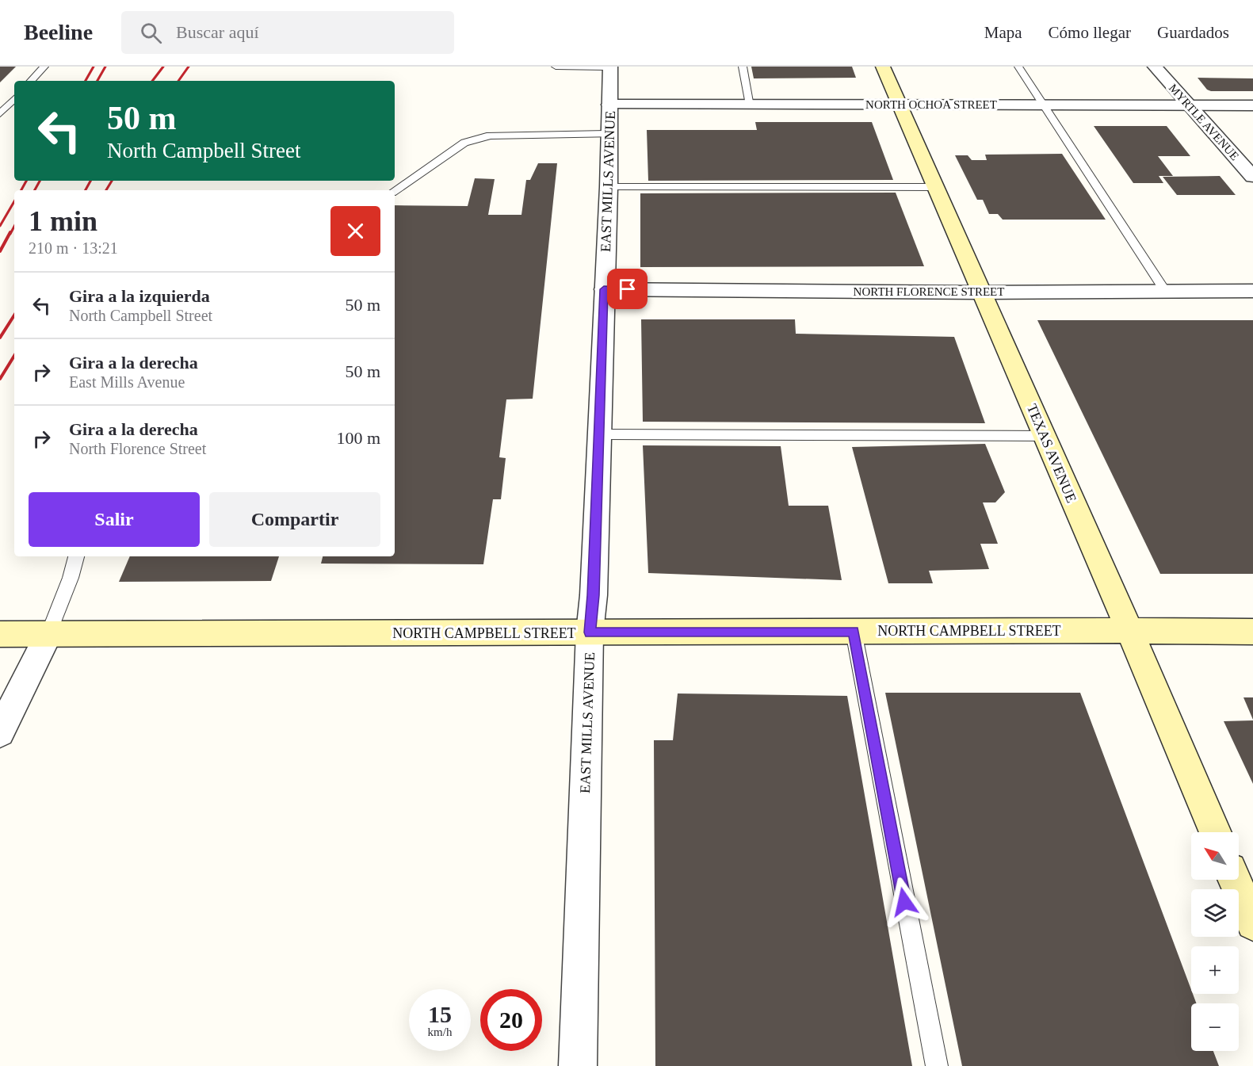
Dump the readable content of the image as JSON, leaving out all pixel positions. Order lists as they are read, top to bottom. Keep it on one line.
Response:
{"streets":{"main road":["TEXAS AVENUE","NORTH CAMPBELL STREET"],"street":["NORTH OCHOA STREET","MYRTLE AVENUE","EAST MILLS AVENUE","NORTH FLORENCE STREET"]},"crossings":[["NORTH OCHOA STREET","MYRTLE AVENUE"],["NORTH OCHOA STREET","EAST MILLS AVENUE"],["NORTH OCHOA STREET","TEXAS AVENUE"],["EAST MILLS AVENUE","NORTH FLORENCE STREET"],["EAST MILLS AVENUE","NORTH CAMPBELL STREET"],["NORTH FLORENCE STREET","TEXAS AVENUE"],["TEXAS AVENUE","NORTH CAMPBELL STREET"]],"north":"top left","page":{"header":"Beeline","search":"Buscar aquí","nav":["Mapa","Cómo llegar","Guardados"],"turn":["50 m","North Campbell Street"],"heading":["1 min","210 m · 13:21"],"list":[{"name":"Gira a la izquierda","note":"North Campbell Street","value":"50 m"},{"name":"Gira a la derecha","note":"East Mills Avenue","value":"50 m"},{"name":"Gira a la derecha","note":"North Florence Street","value":"100 m"}],"buttons":["Salir","Compartir"],"map_buttons":["+","−"],"speed":"15 km/h","limit":"20"}}
